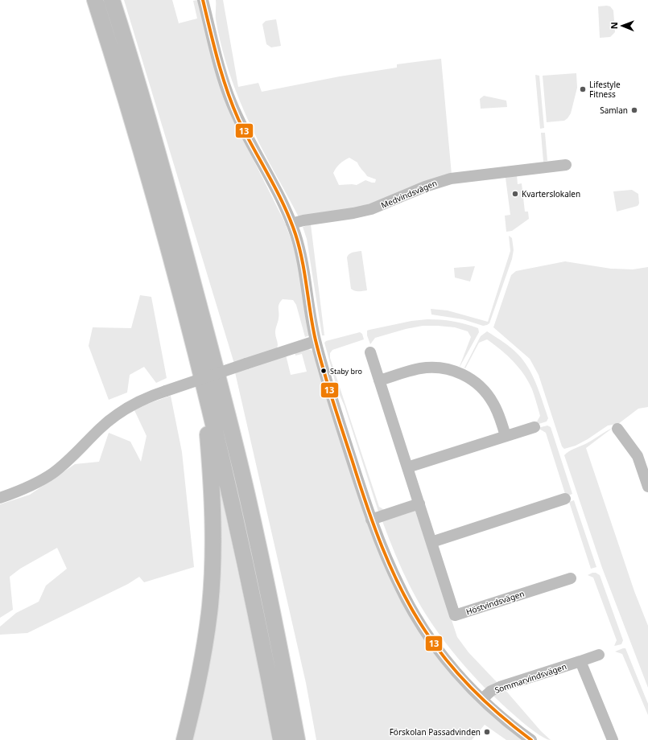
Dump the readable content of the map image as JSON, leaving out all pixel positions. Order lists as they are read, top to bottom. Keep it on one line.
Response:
{"streets":{"street":["Medvindsvägen","Höstvindsvägen","Sommarvindsvägen"]},"places":["Lifestyle Fitness","Samlan","Kvarterslokalen","Staby bro","Förskolan Passadvinden"],"lines":["transit line 13"],"north":"left"}
